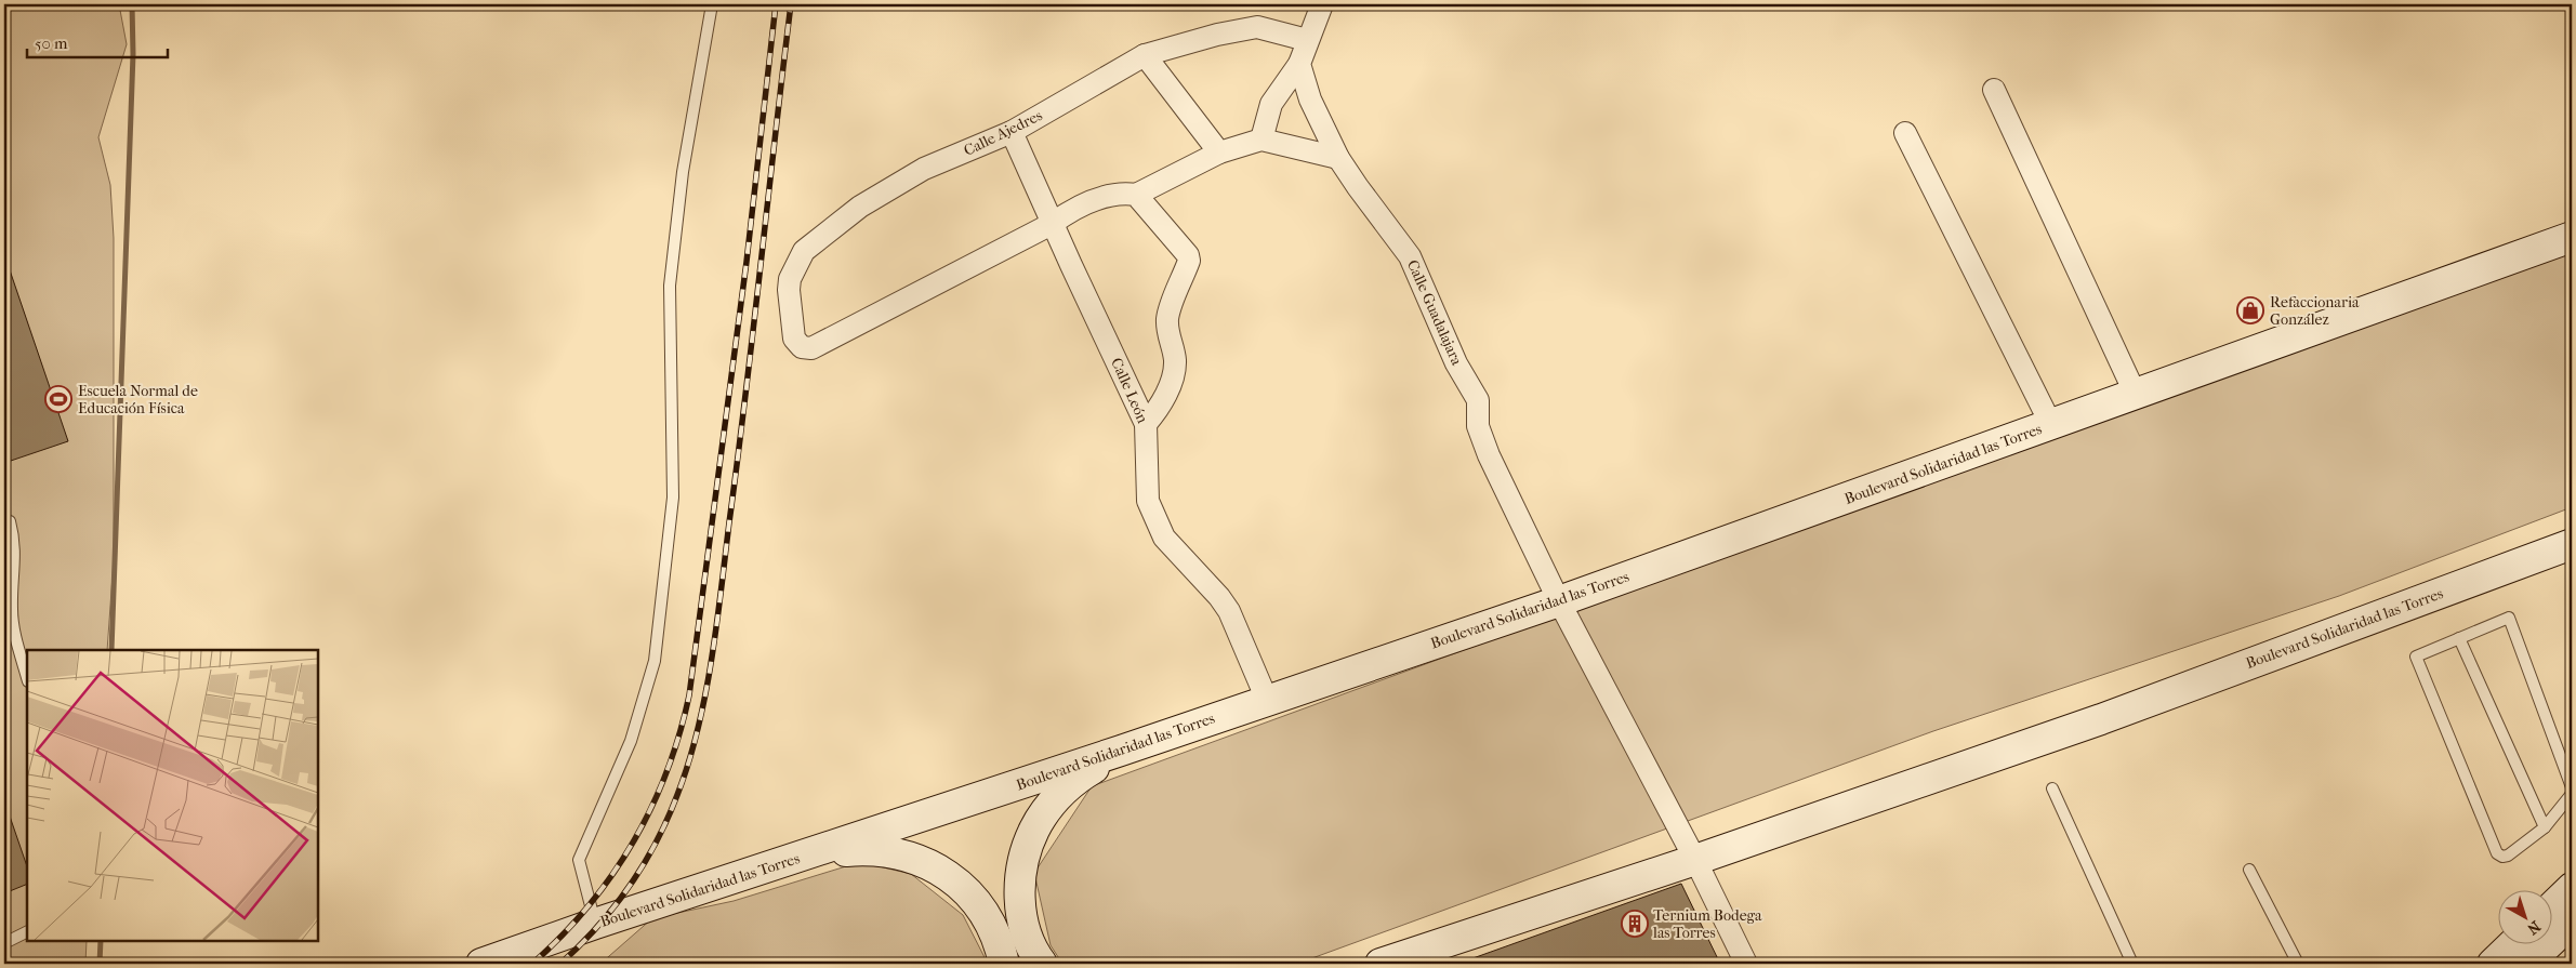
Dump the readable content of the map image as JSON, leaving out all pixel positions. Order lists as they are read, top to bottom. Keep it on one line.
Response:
{"streets":{"main road":["Boulevard Solidaridad las Torres"],"street":["Calle Ajedres","Calle Guadalajara","Calle León"]},"crossings":[["Calle Ajedres","Calle León"],["Calle Guadalajara","Boulevard Solidaridad las Torres"],["Calle León","Boulevard Solidaridad las Torres"]],"places":{"shop":["Refaccionaria González"],"sports":["Escuela Normal de Educación Física"],"building":["Ternium Bodega las Torres"]},"scale_bar":"50 m","north":"bottom right"}
